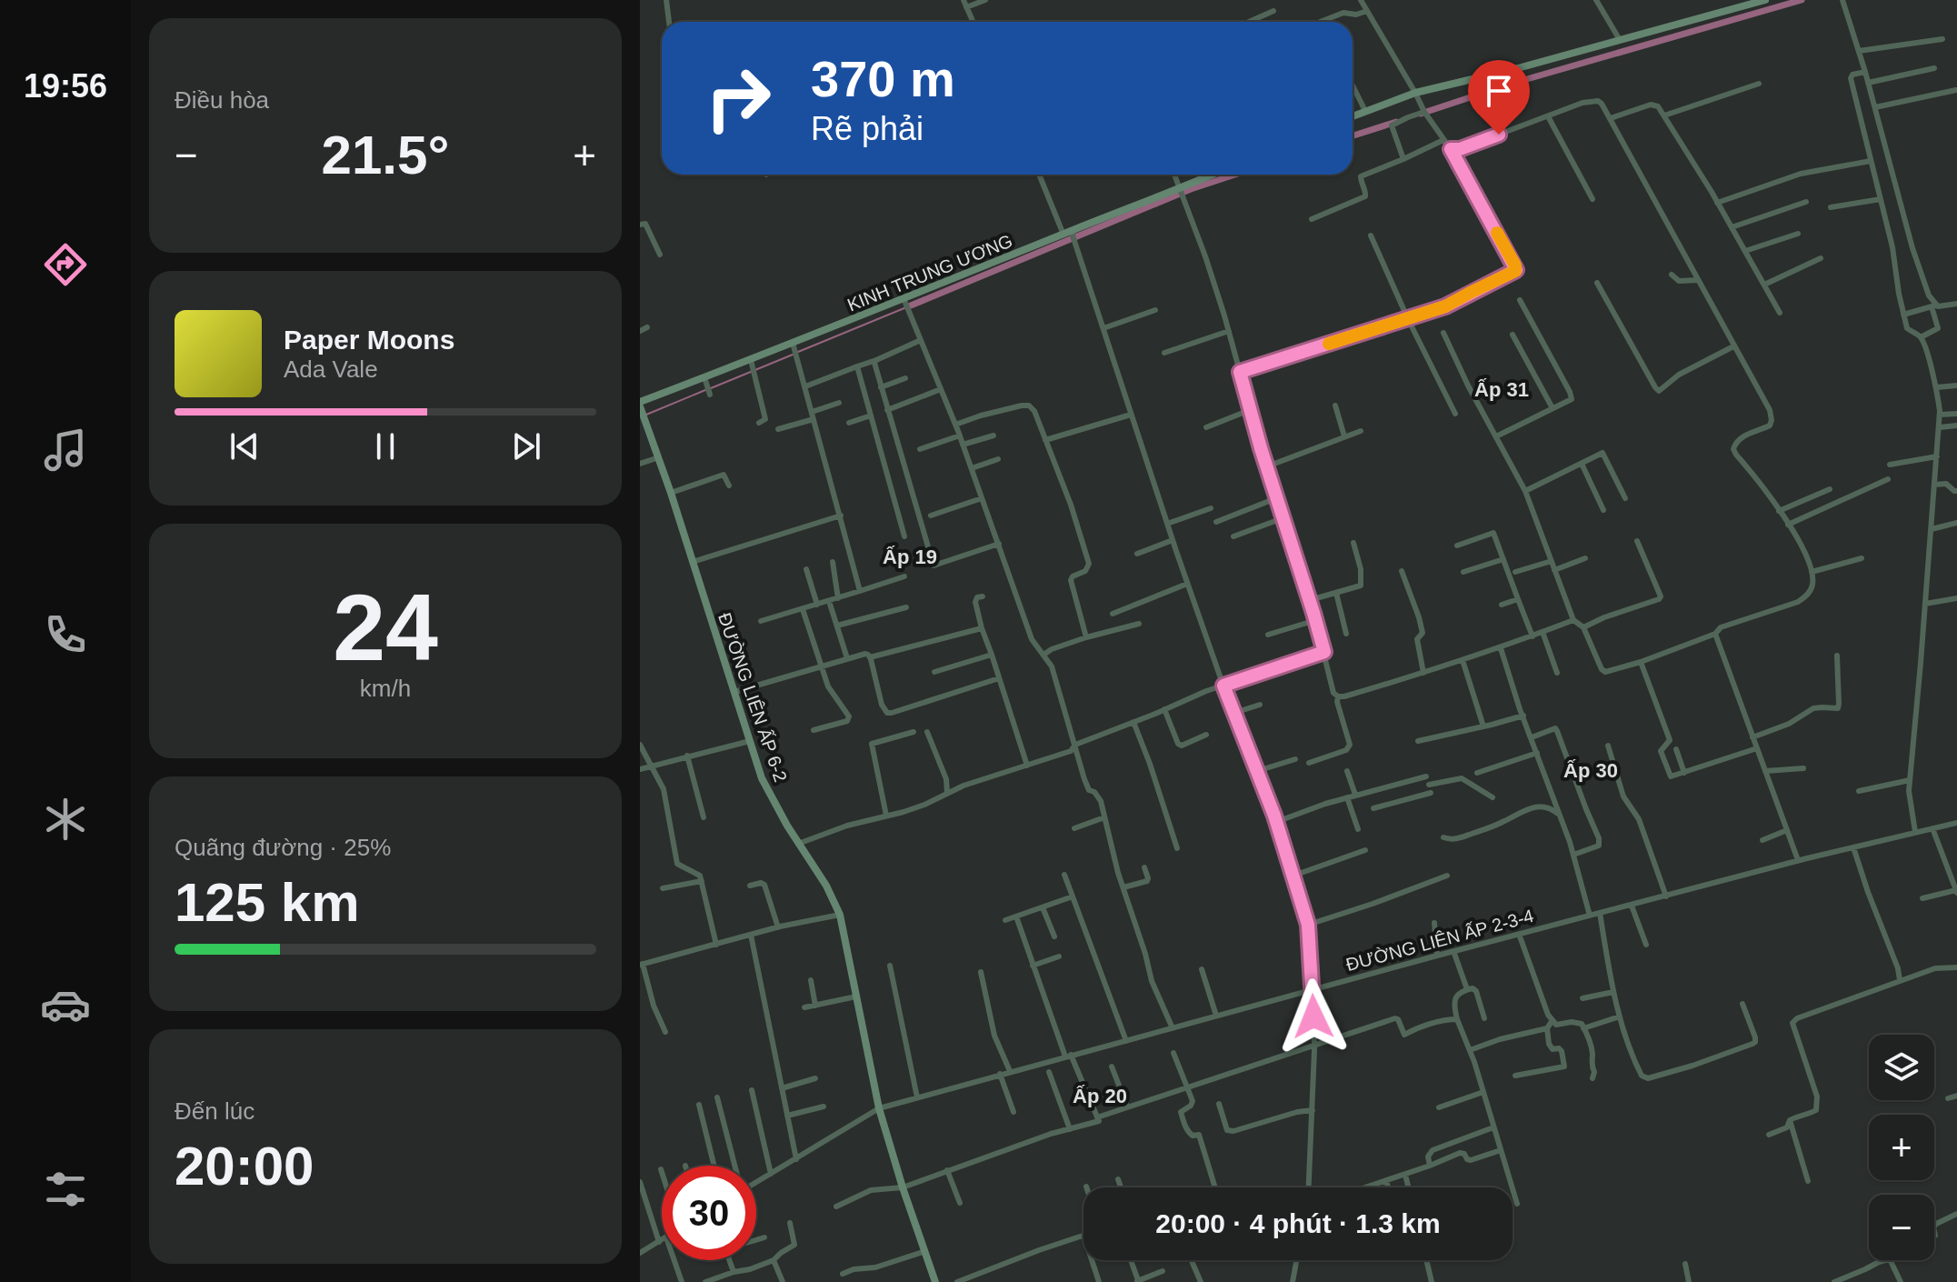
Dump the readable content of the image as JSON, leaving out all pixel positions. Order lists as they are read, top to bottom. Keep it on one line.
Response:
{"streets":{"street":["KINH TRUNG ƯƠNG","ĐƯỜNG LIÊN ẤP 6-2","ĐƯỜNG LIÊN ẤP 2-3-4"]},"crossings":[["KINH TRUNG ƯƠNG","ĐƯỜNG LIÊN ẤP 6-2"],["ĐƯỜNG LIÊN ẤP 6-2","ĐƯỜNG LIÊN ẤP 2-3-4"]],"districts":["Ấp 31","Ấp 19","Ấp 30","Ấp 20"],"page":{"tabs":"19:56","tile":["Điều hòa",["24","km/h"],["Quãng đường · 25%","125 km"],["Đến lúc","20:00"]],"turn":["370 m","Rẽ phải"],"heat":["−","21.5°","+"],"song":["Paper Moons","Ada Vale"],"map_buttons":["+","−"],"limit":"30","trip":"20:00 · 4 phút · 1.3 km"}}
